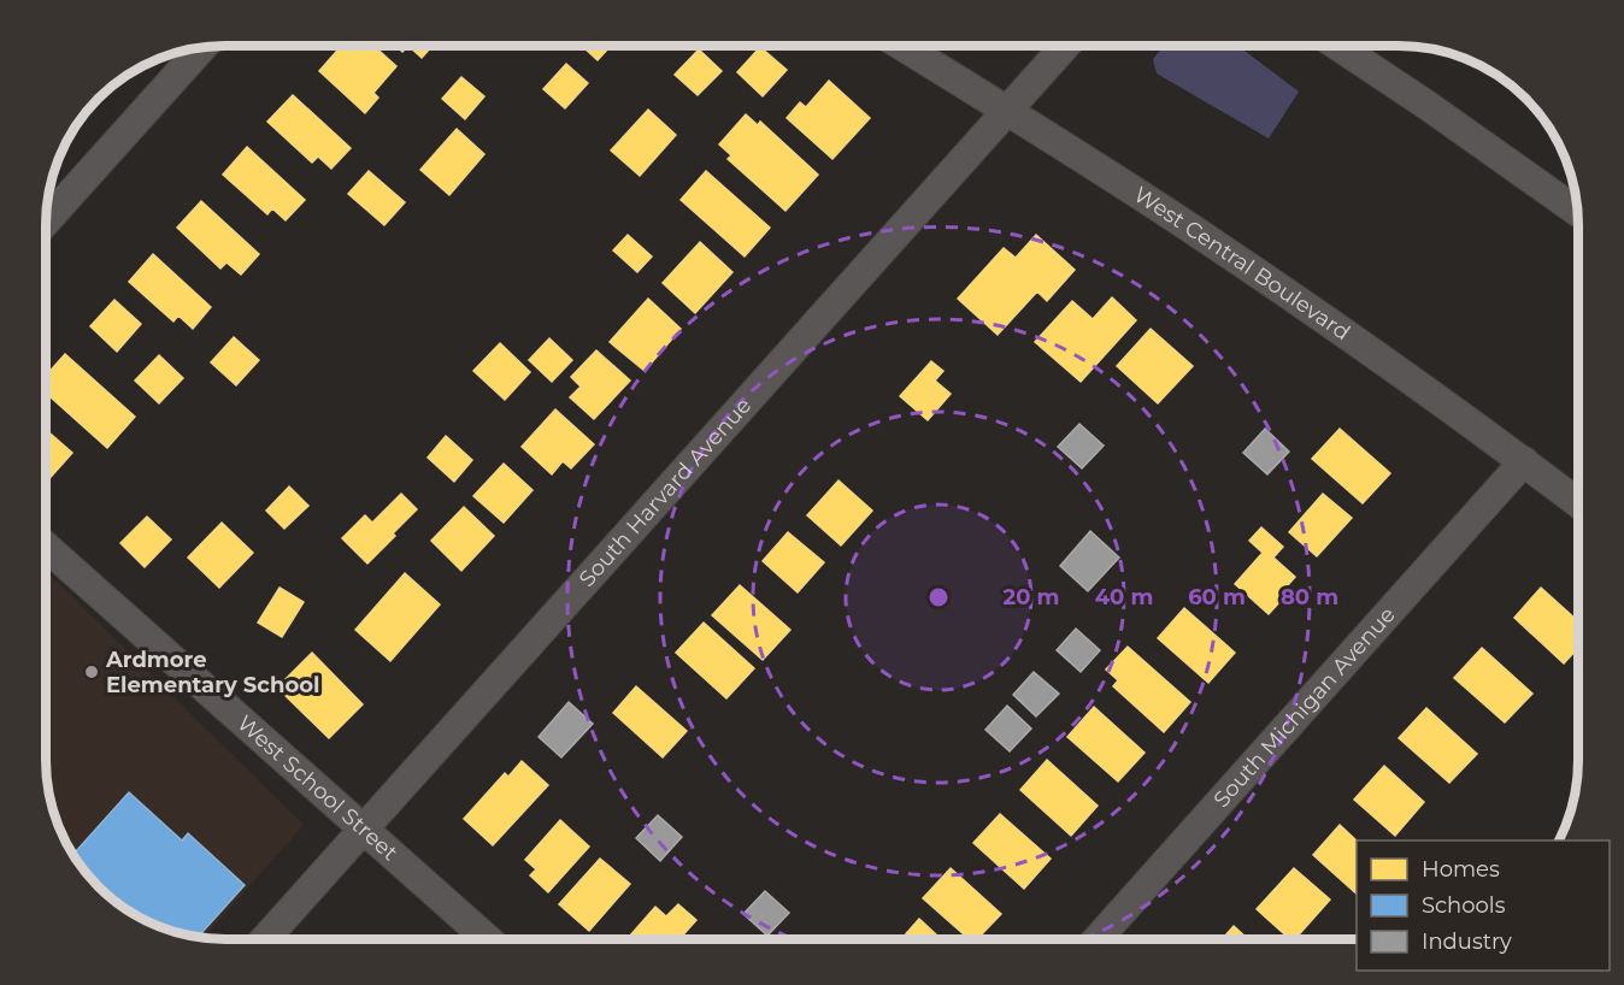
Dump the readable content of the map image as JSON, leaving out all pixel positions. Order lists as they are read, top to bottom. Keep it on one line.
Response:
{"streets":{"street":["West Central Boulevard","South Harvard Avenue","South Michigan Avenue","West School Street"]},"crossings":[["West Central Boulevard","South Harvard Avenue"],["West Central Boulevard","South Michigan Avenue"],["South Harvard Avenue","West School Street"]],"places":["Ardmore Elementary School"],"legend":["Homes","Schools","Industry"],"rings":["20 m","40 m","60 m","80 m"]}
